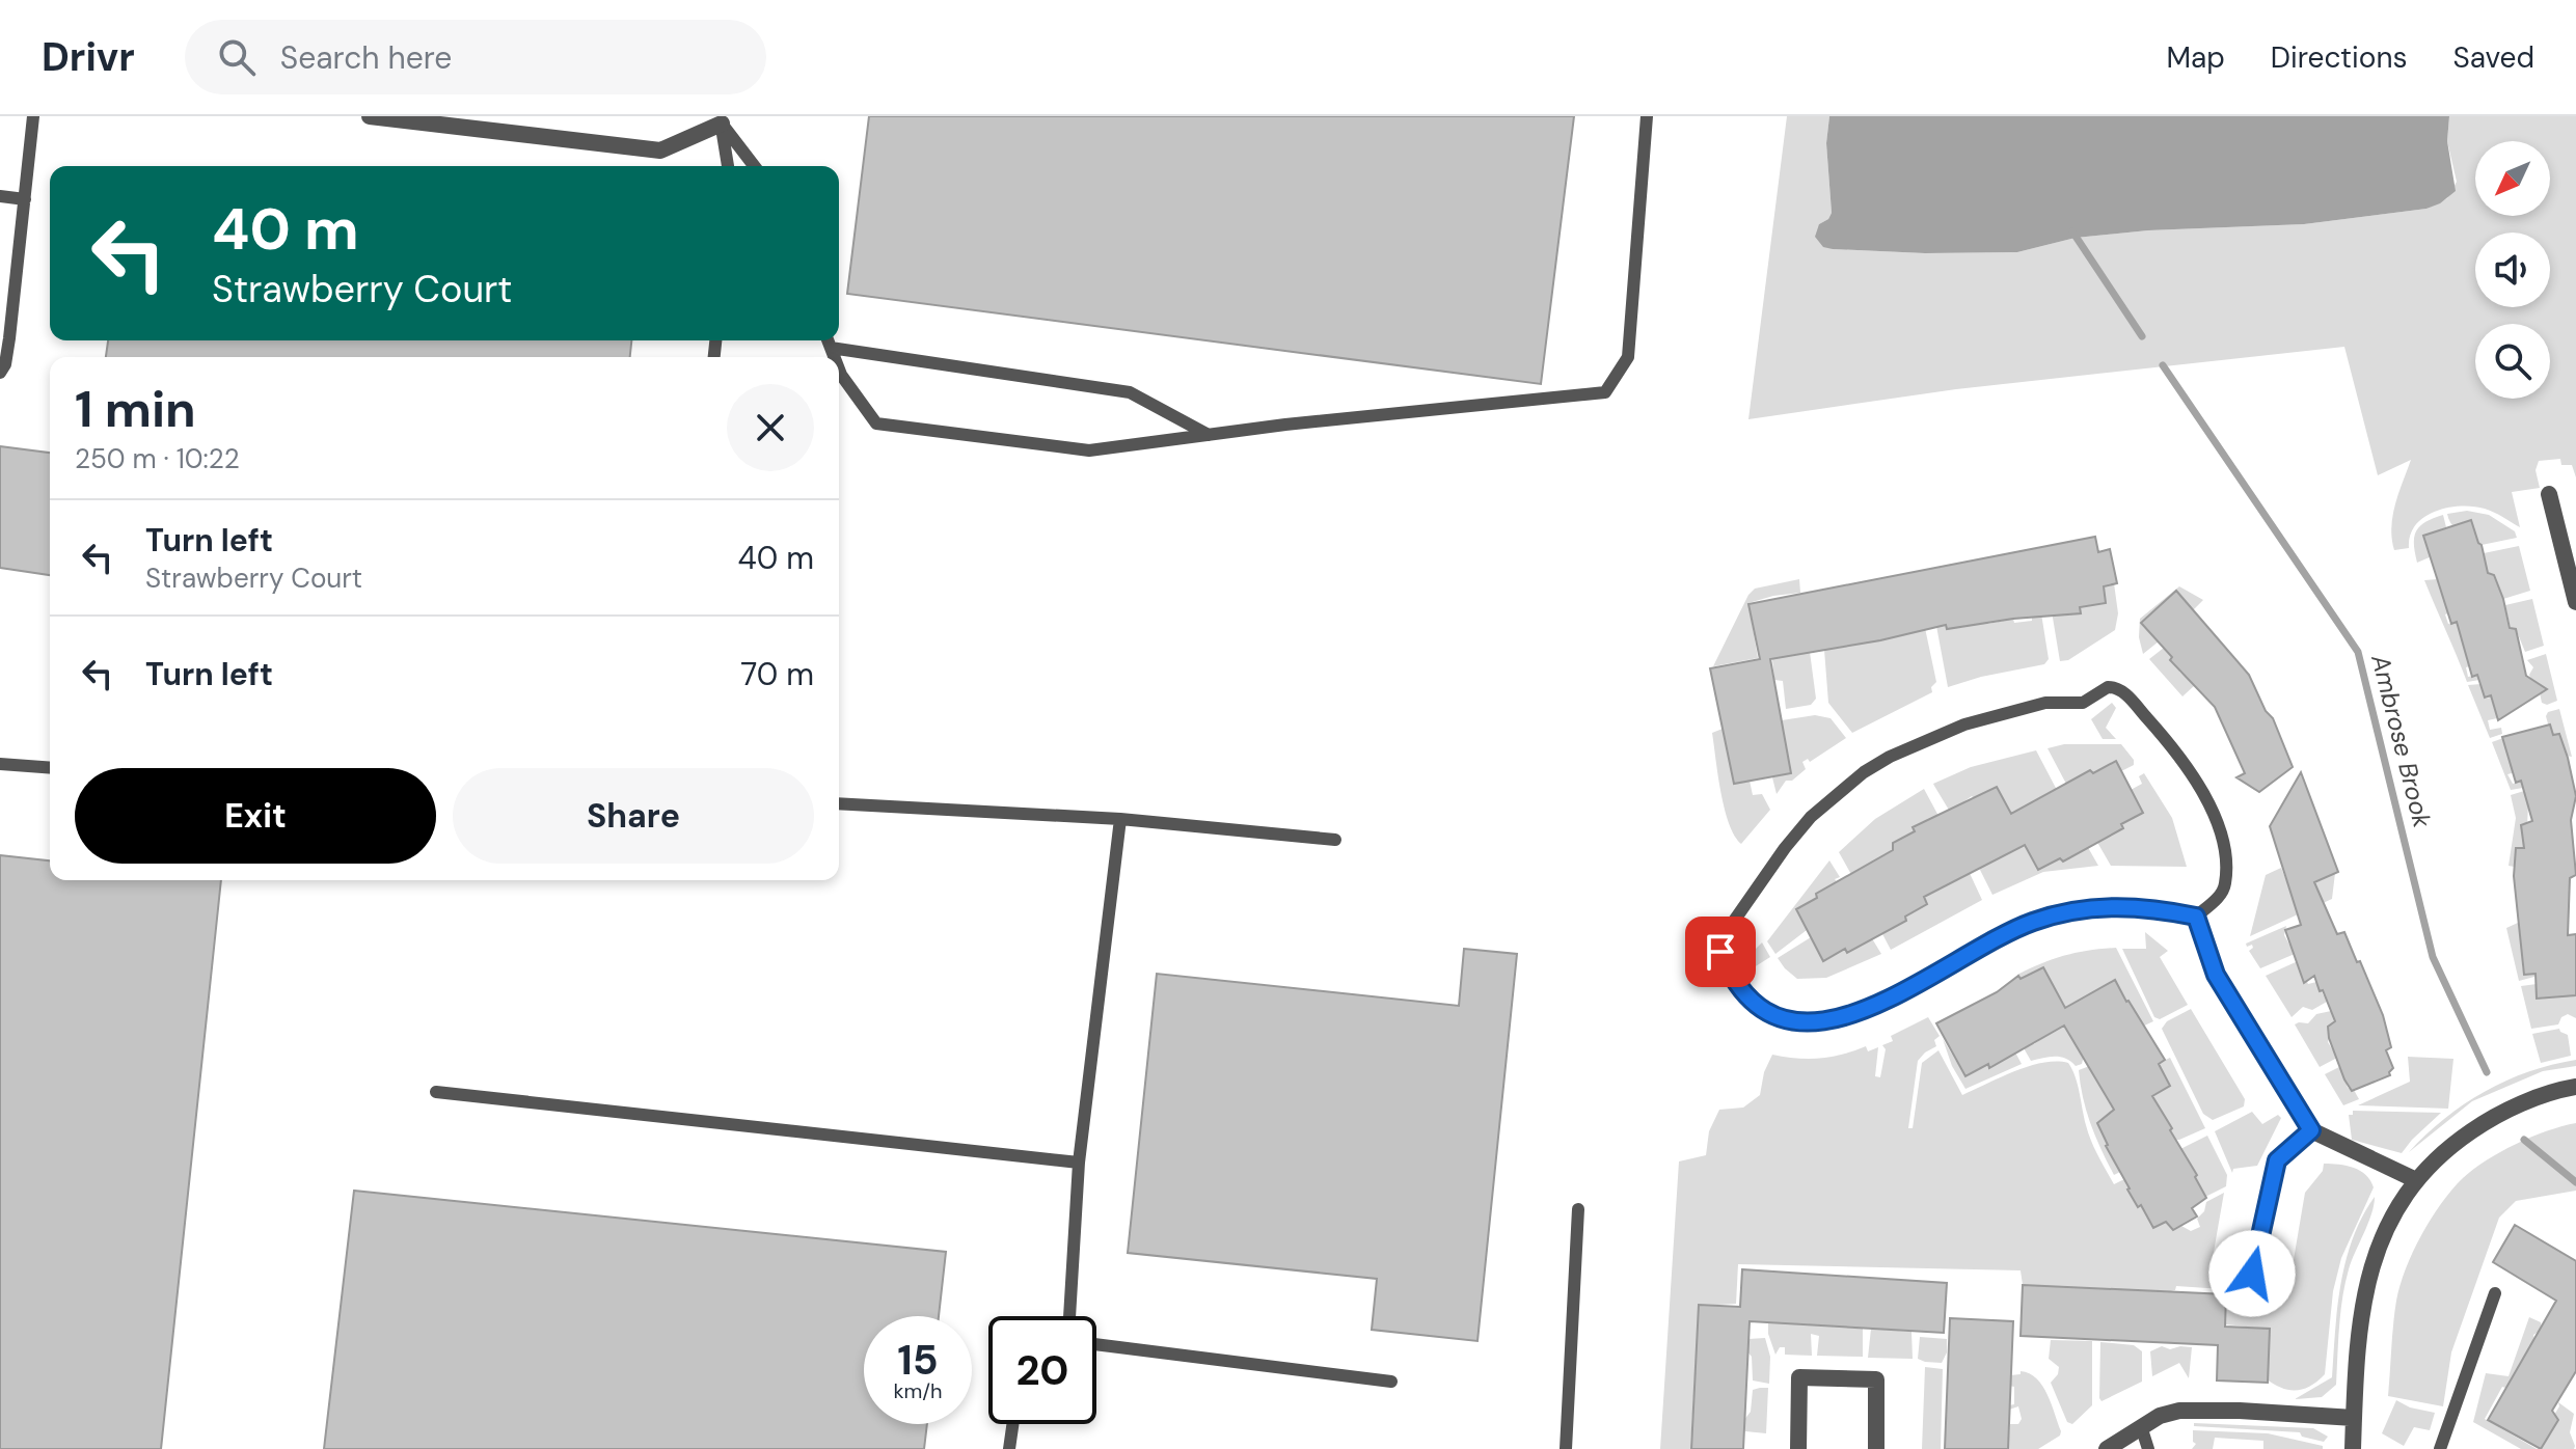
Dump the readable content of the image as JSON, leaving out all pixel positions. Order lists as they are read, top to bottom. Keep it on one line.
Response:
{"water":["Ambrose Brook"],"north":"bottom left","page":{"header":"Drivr","search":"Search here","nav":["Map","Directions","Saved"],"turn":["40 m","Strawberry Court"],"heading":["1 min","250 m · 10:22"],"list":[{"name":"Turn left","note":"Strawberry Court","value":"40 m"},{"name":"Turn left","value":"70 m"}],"buttons":["Exit","Share"],"speed":"15 km/h","limit":"20"}}
